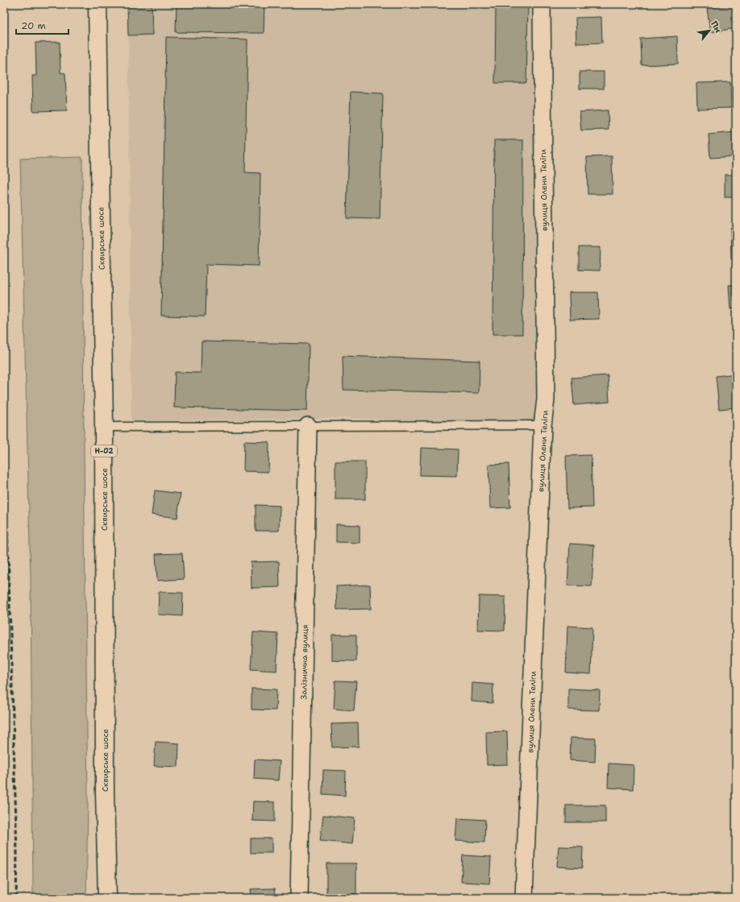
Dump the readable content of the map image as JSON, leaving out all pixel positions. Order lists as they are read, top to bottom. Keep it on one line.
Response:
{"streets":{"main road":["Сквирське шосе","Н-02"],"street":["вулиця Олени Теліги","Залізнична вулиця"]},"scale_bar":"20 m","north":"top right"}
